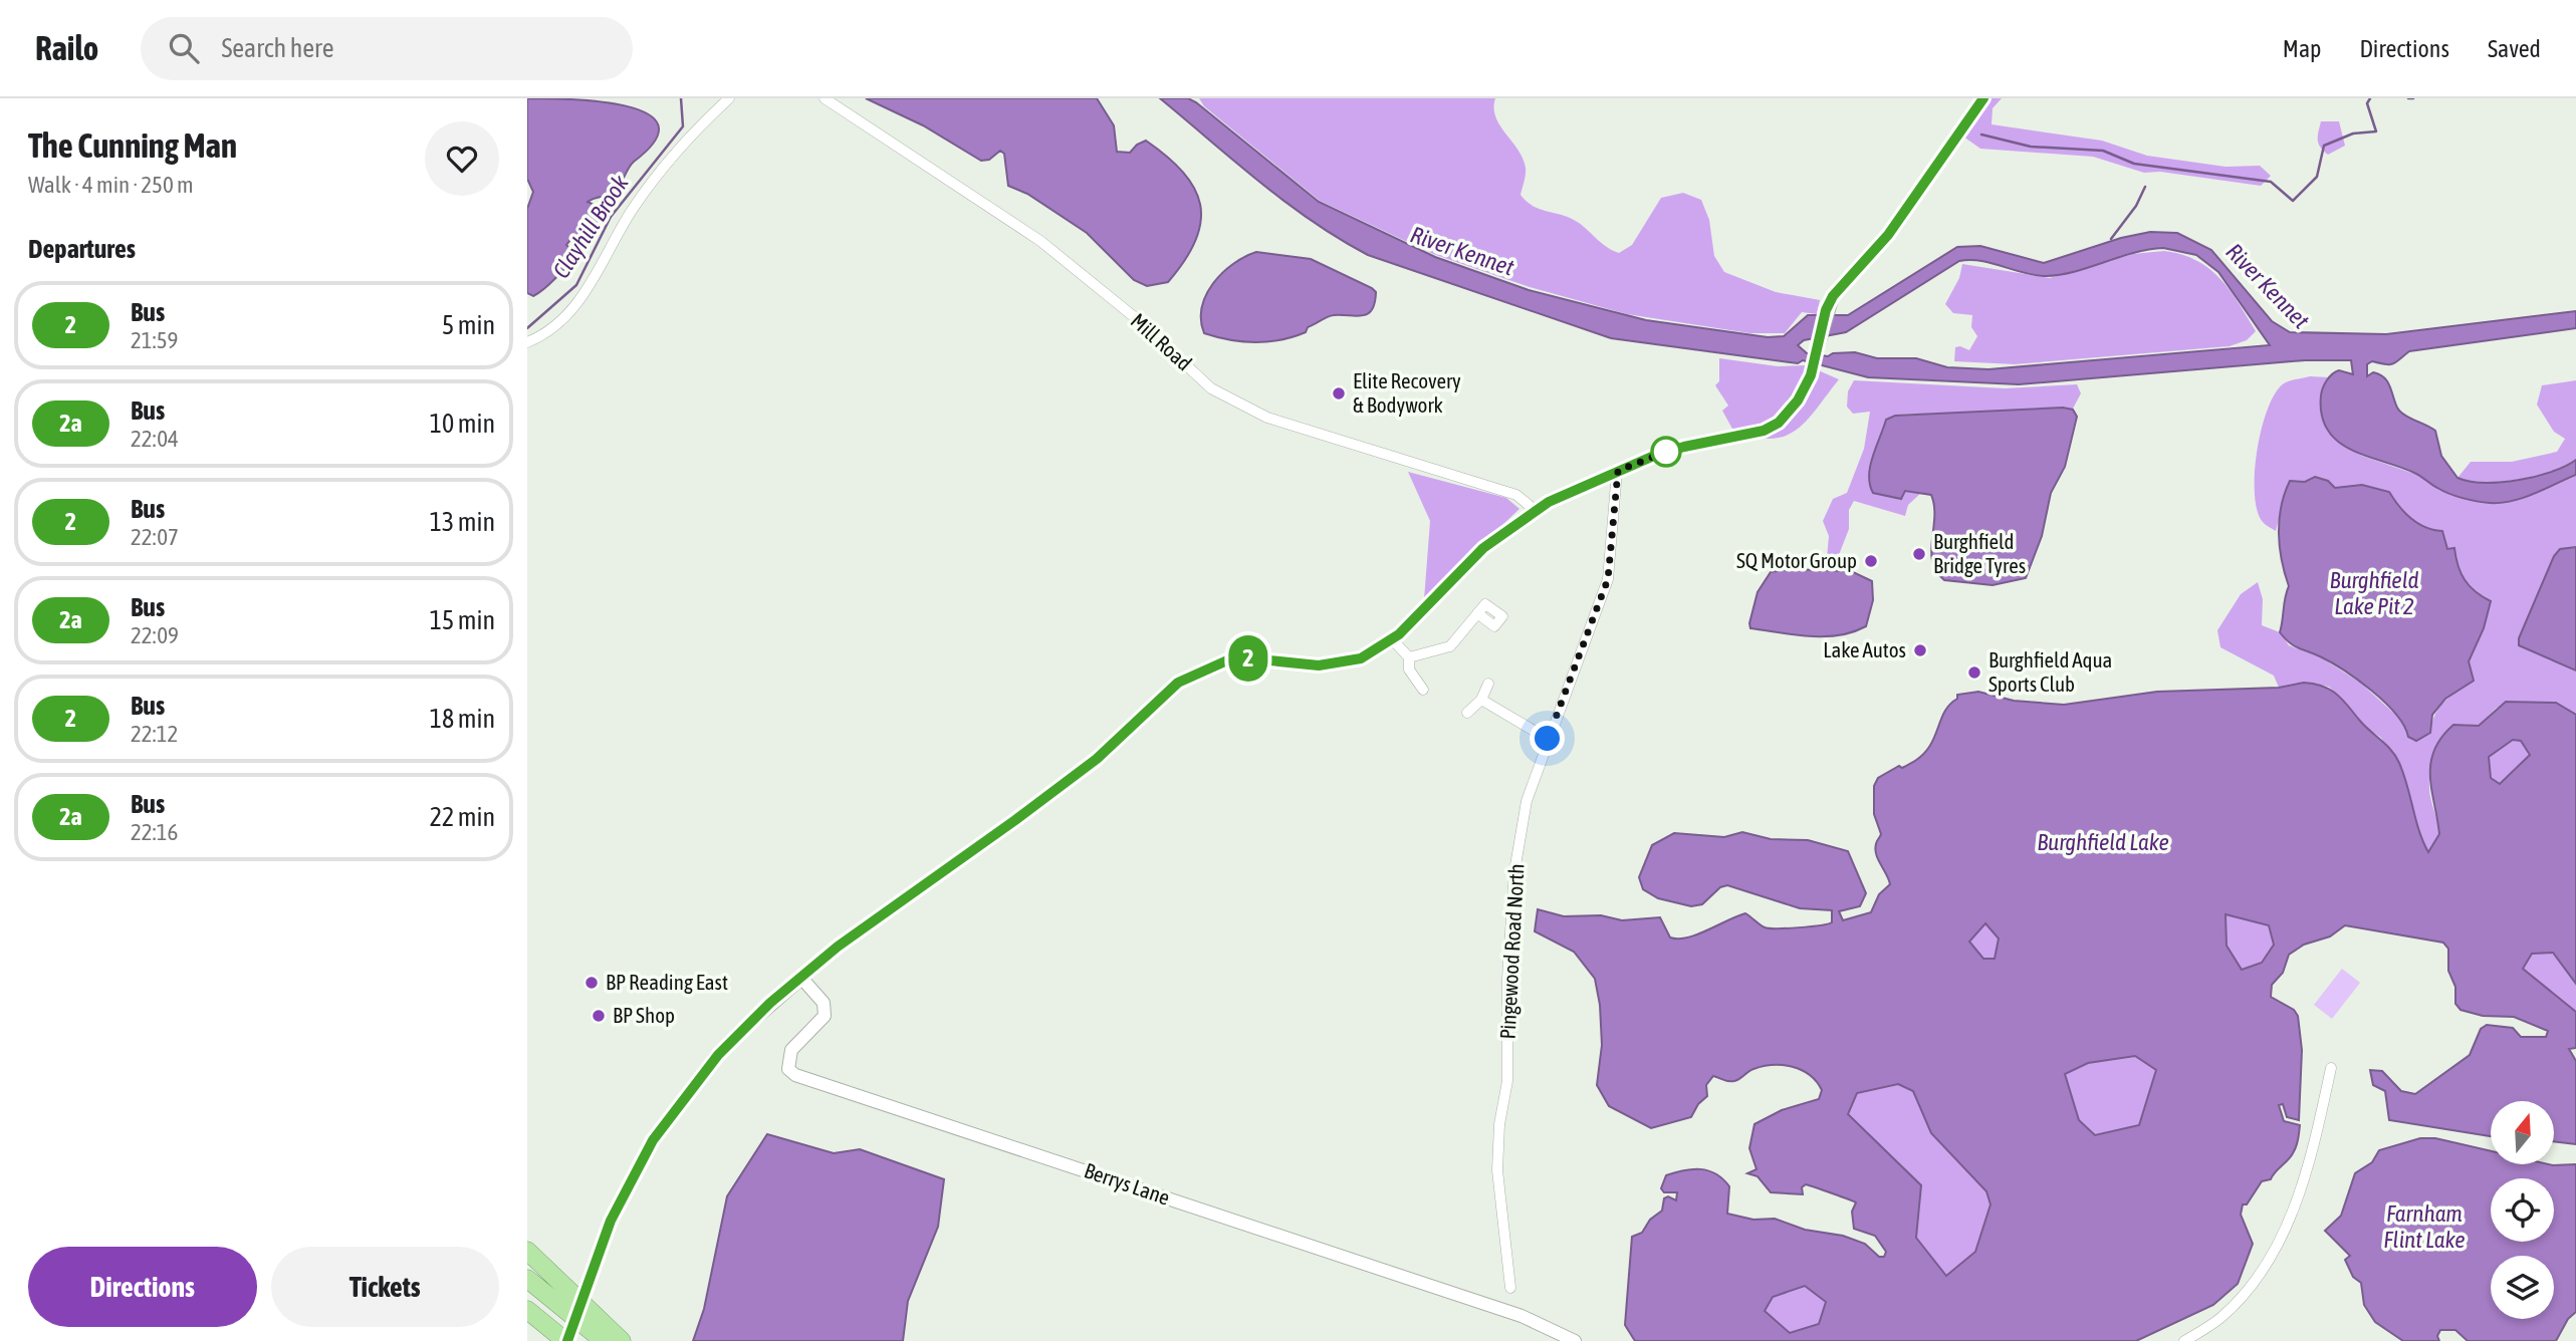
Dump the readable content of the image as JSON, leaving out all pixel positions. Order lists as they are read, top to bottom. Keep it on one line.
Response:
{"streets":{"street":["Mill Road","Pingewood Road North","Berrys Lane"]},"water":["Clayhill Brook","River Kennet","Burghfield Lake Pit 2","Burghfield Lake","Farnham Flint Lake"],"places":["Elite Recovery & Bodywork","Burghfield Bridge Tyres","SQ Motor Group","Lake Autos","Burghfield Aqua Sports Club","BP Reading East","BP Shop"],"lines":["bus line 2"],"north":"top","page":{"header":"Railo","search":"Search here","nav":["Map","Directions","Saved"],"heading":[["The Cunning Man","Walk · 4 min · 250 m"],"Departures"],"on_map":"2","list":[{"mark":"2","name":"Bus","note":"21:59","value":"5 min"},{"mark":"2a","name":"Bus","note":"22:04","value":"10 min"},{"mark":"2","name":"Bus","note":"22:07","value":"13 min"},{"mark":"2a","name":"Bus","note":"22:09","value":"15 min"},{"mark":"2","name":"Bus","note":"22:12","value":"18 min"},{"mark":"2a","name":"Bus","note":"22:16","value":"22 min"}],"buttons":["Directions","Tickets"]}}
